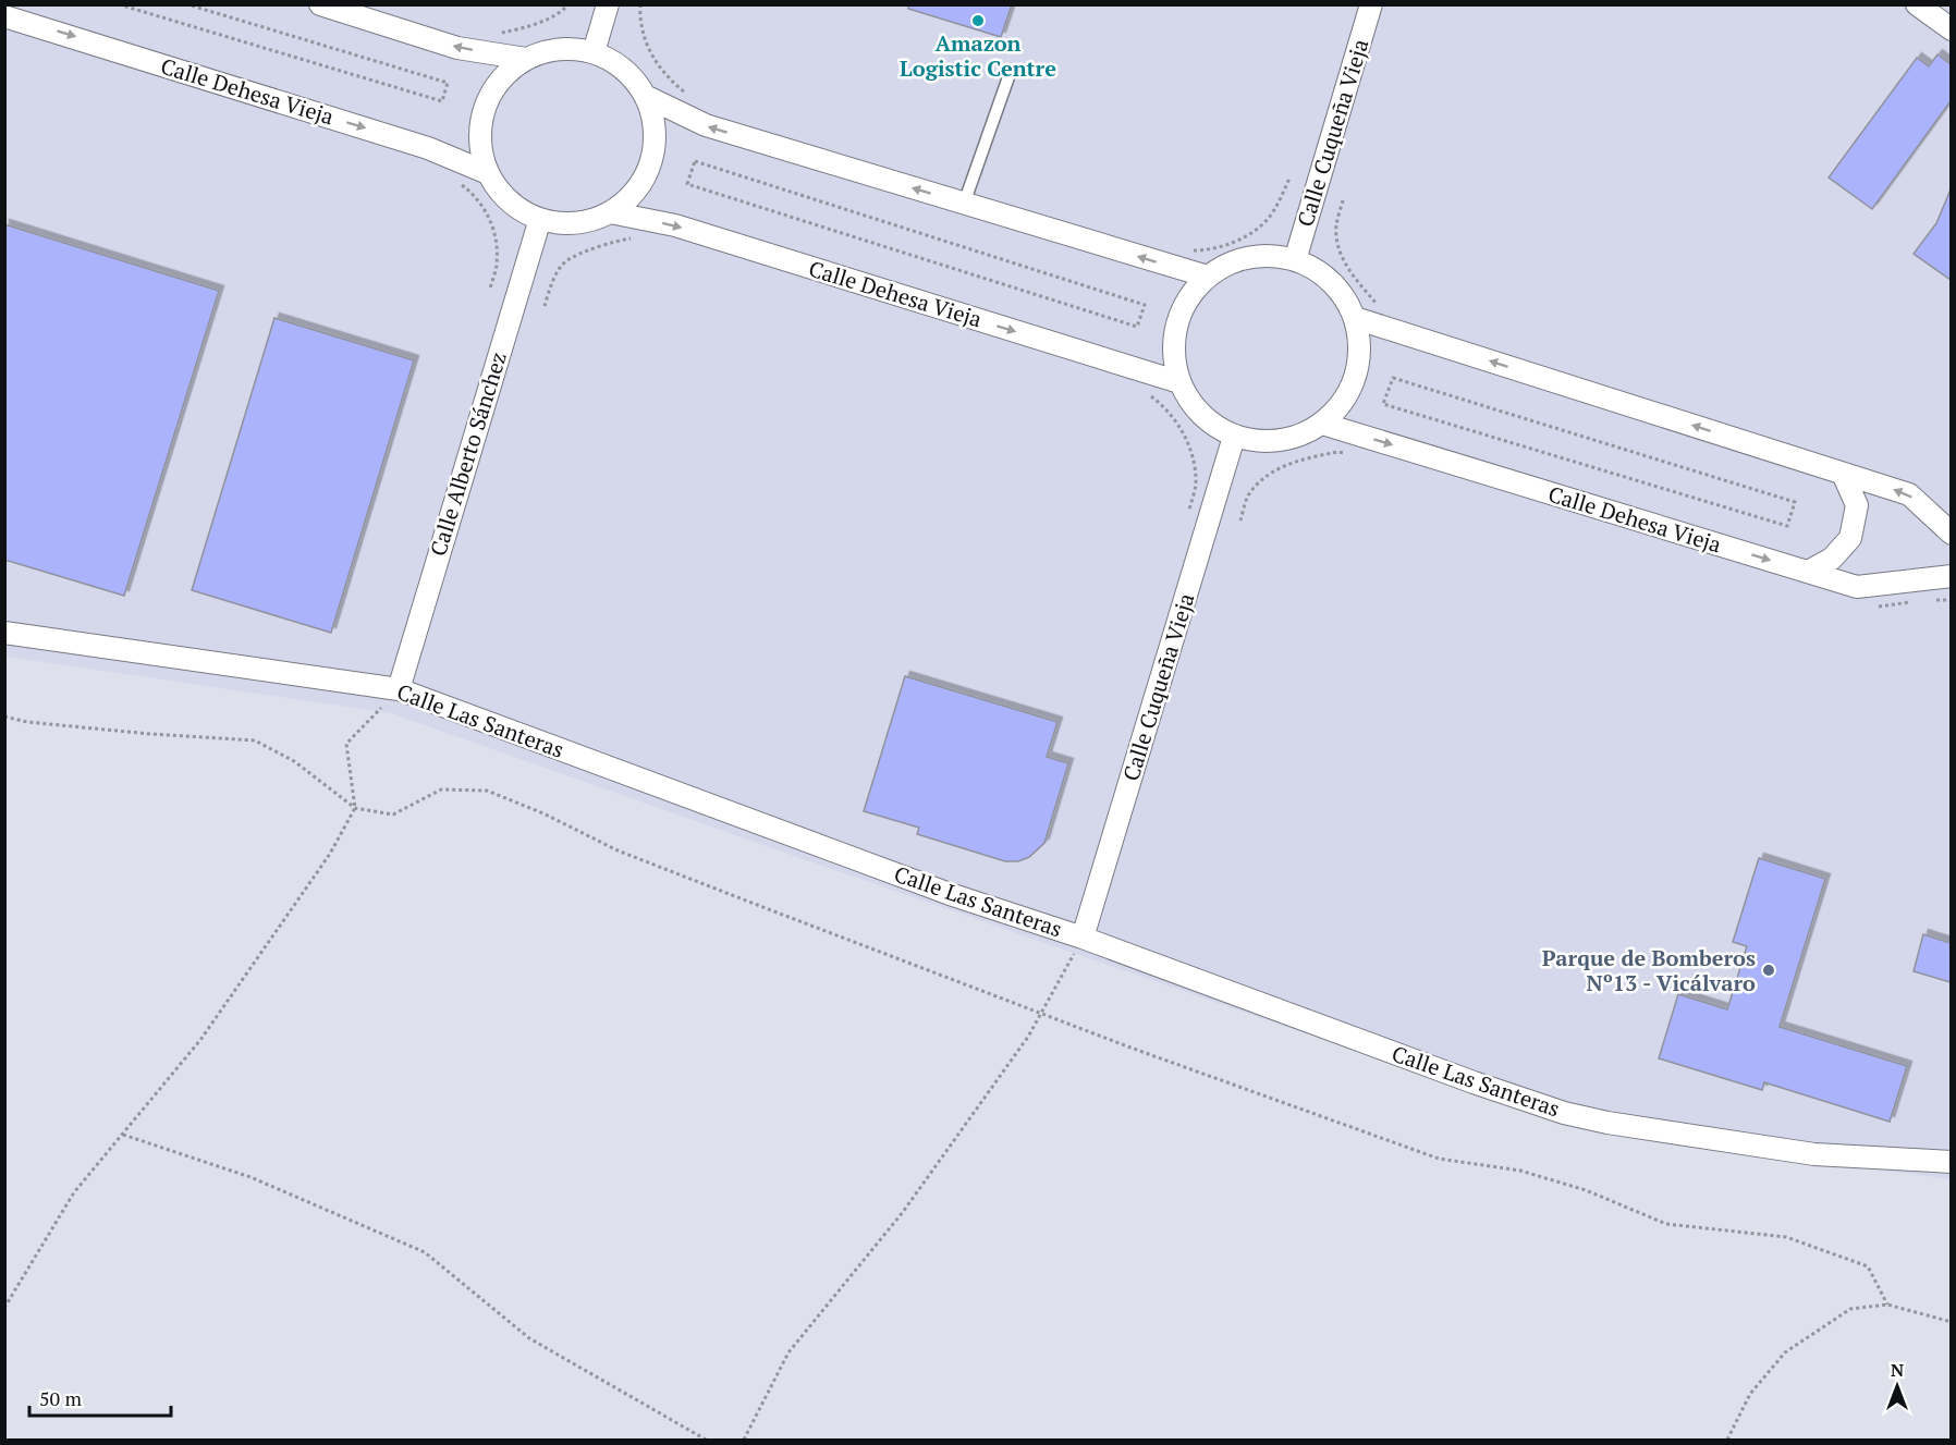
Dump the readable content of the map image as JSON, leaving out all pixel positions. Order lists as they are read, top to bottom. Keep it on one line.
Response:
{"streets":{"street":["Calle Dehesa Vieja","Calle Cuqueña Vieja","Calle Alberto Sánchez","Calle Las Santeras"]},"crossings":[["Calle Dehesa Vieja","Calle Cuqueña Vieja"],["Calle Dehesa Vieja","Calle Alberto Sánchez"],["Calle Cuqueña Vieja","Calle Las Santeras"],["Calle Alberto Sánchez","Calle Las Santeras"]],"places":["Amazon Logistic Centre","Parque de Bomberos Nº13 - Vicálvaro"],"scale_bar":"50 m","north":"top"}
